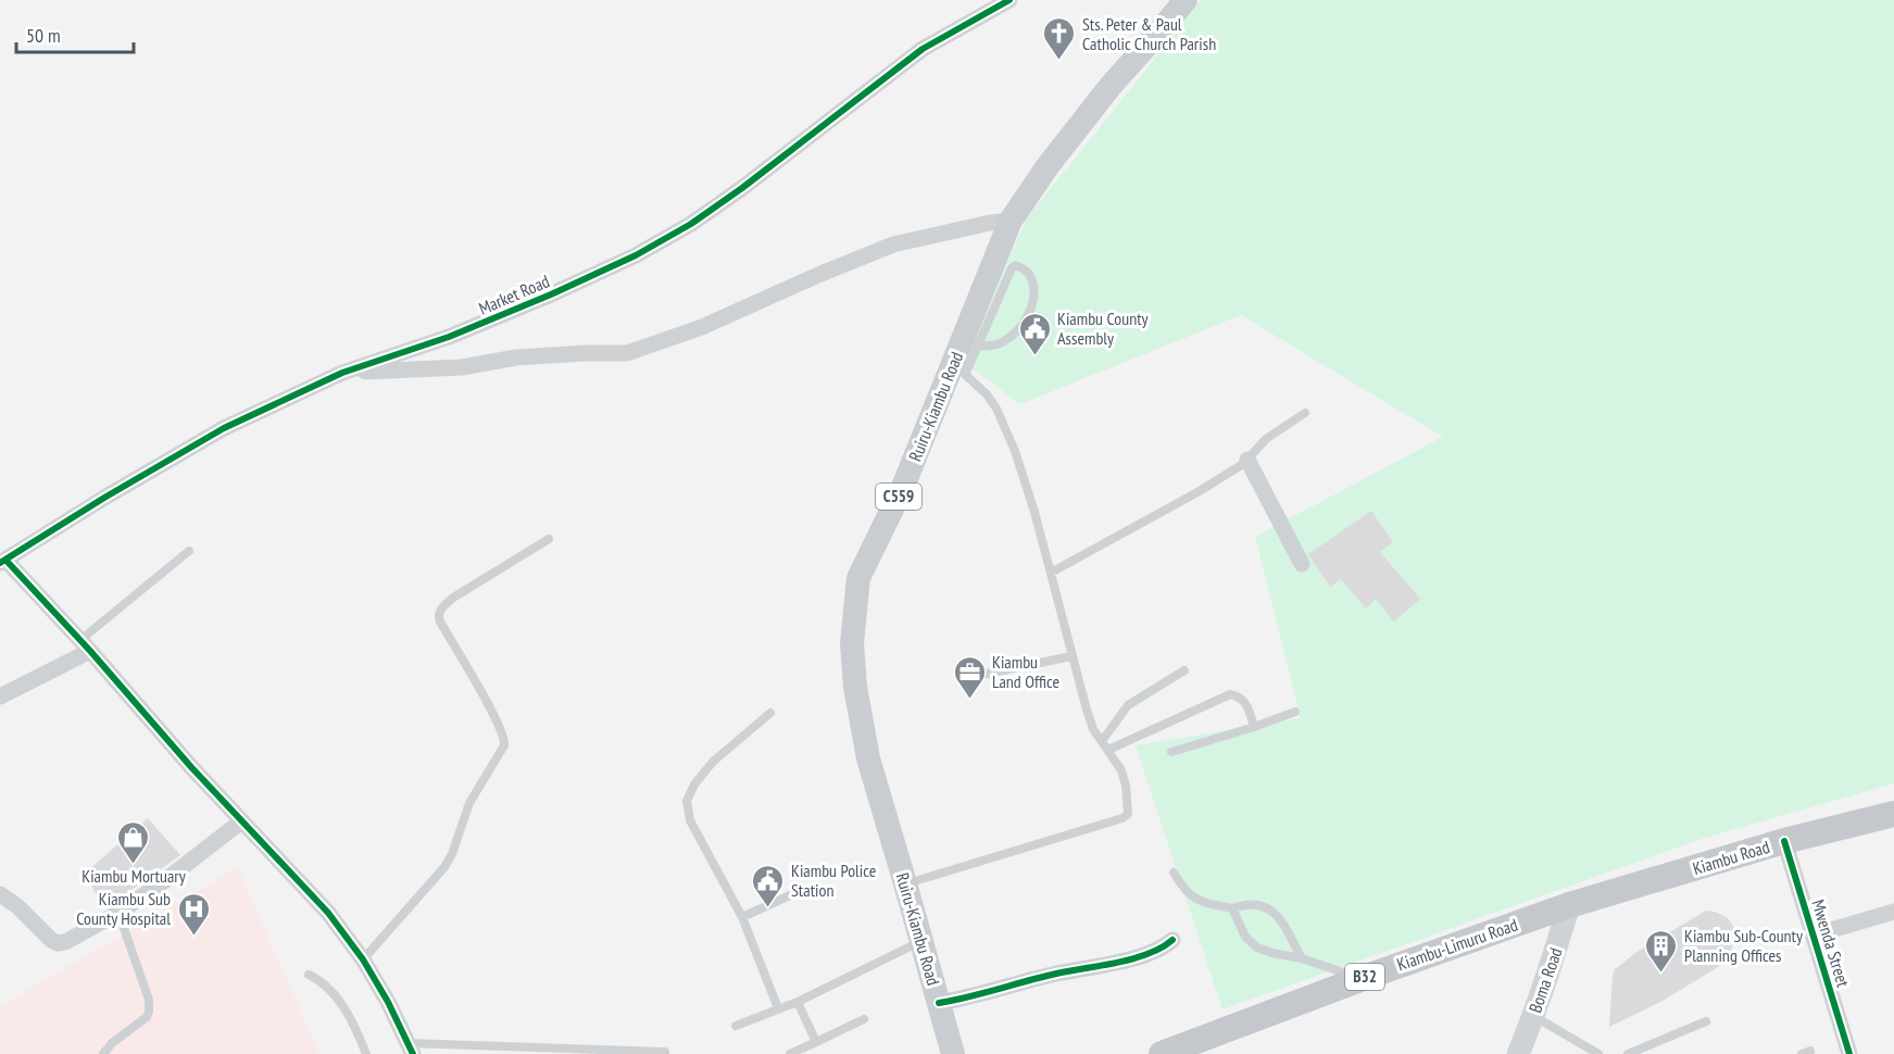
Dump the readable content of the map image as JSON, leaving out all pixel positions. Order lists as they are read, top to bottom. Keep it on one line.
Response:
{"streets":{"highway":["Kiambu Road","Kiambu-Limuru Road","B32"],"main road":["Ruiru-Kiambu Road","C559","Boma Road"],"street":["Market Road","Mwenda Street"]},"crossings":[["Kiambu Road","Mwenda Street"],["Kiambu Road","Kiambu-Limuru Road"],["Kiambu Road","Boma Road"],["Kiambu-Limuru Road","Boma Road"]],"places":{"church":["Sts. Peter & Paul Catholic Church Parish"],"public building":["Kiambu County Assembly","Kiambu Police Station"],"office":["Kiambu Land Office"],"shop":["Kiambu Mortuary"],"hospital":["Kiambu Sub County Hospital"],"building":["Kiambu Sub-County Planning Offices"]},"scale_bar":"50 m"}
